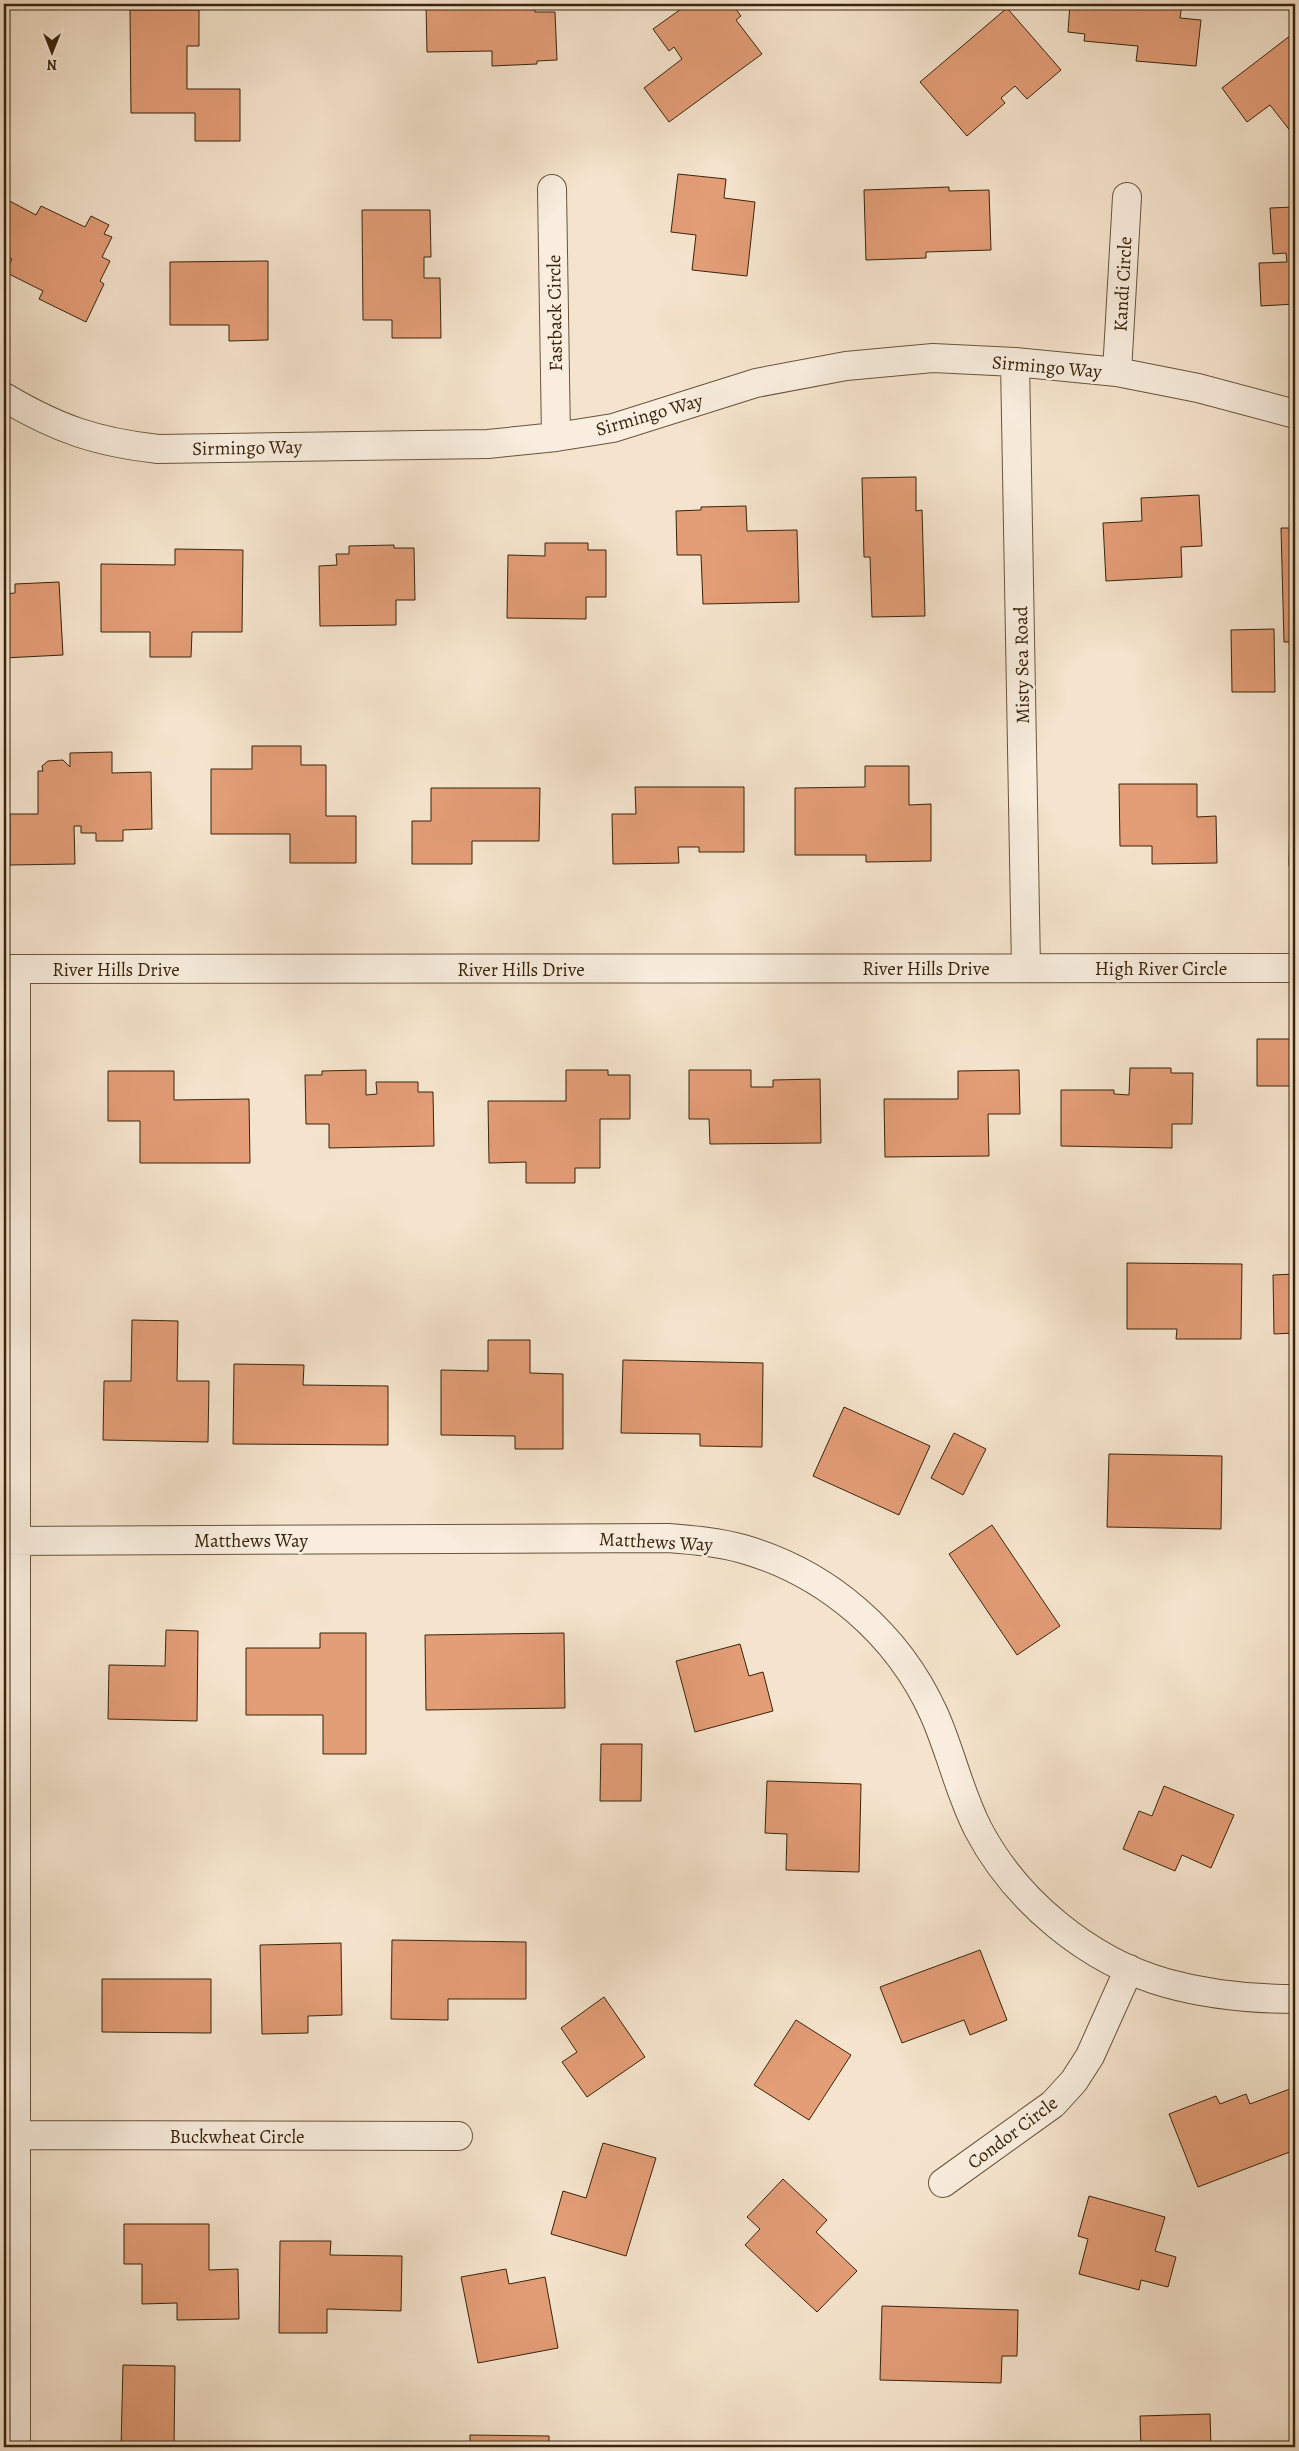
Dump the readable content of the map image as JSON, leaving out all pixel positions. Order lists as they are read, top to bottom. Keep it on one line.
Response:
{"streets":{"street":["Kandi Circle","Fastback Circle","Sirmingo Way","Misty Sea Road","River Hills Drive","High River Circle","Matthews Way","Condor Circle","Buckwheat Circle"]},"crossings":[["Kandi Circle","Sirmingo Way"],["Fastback Circle","Sirmingo Way"],["Sirmingo Way","Misty Sea Road"],["Misty Sea Road","River Hills Drive"],["Misty Sea Road","High River Circle"],["River Hills Drive","High River Circle"],["Matthews Way","Condor Circle"]],"north":"bottom"}
